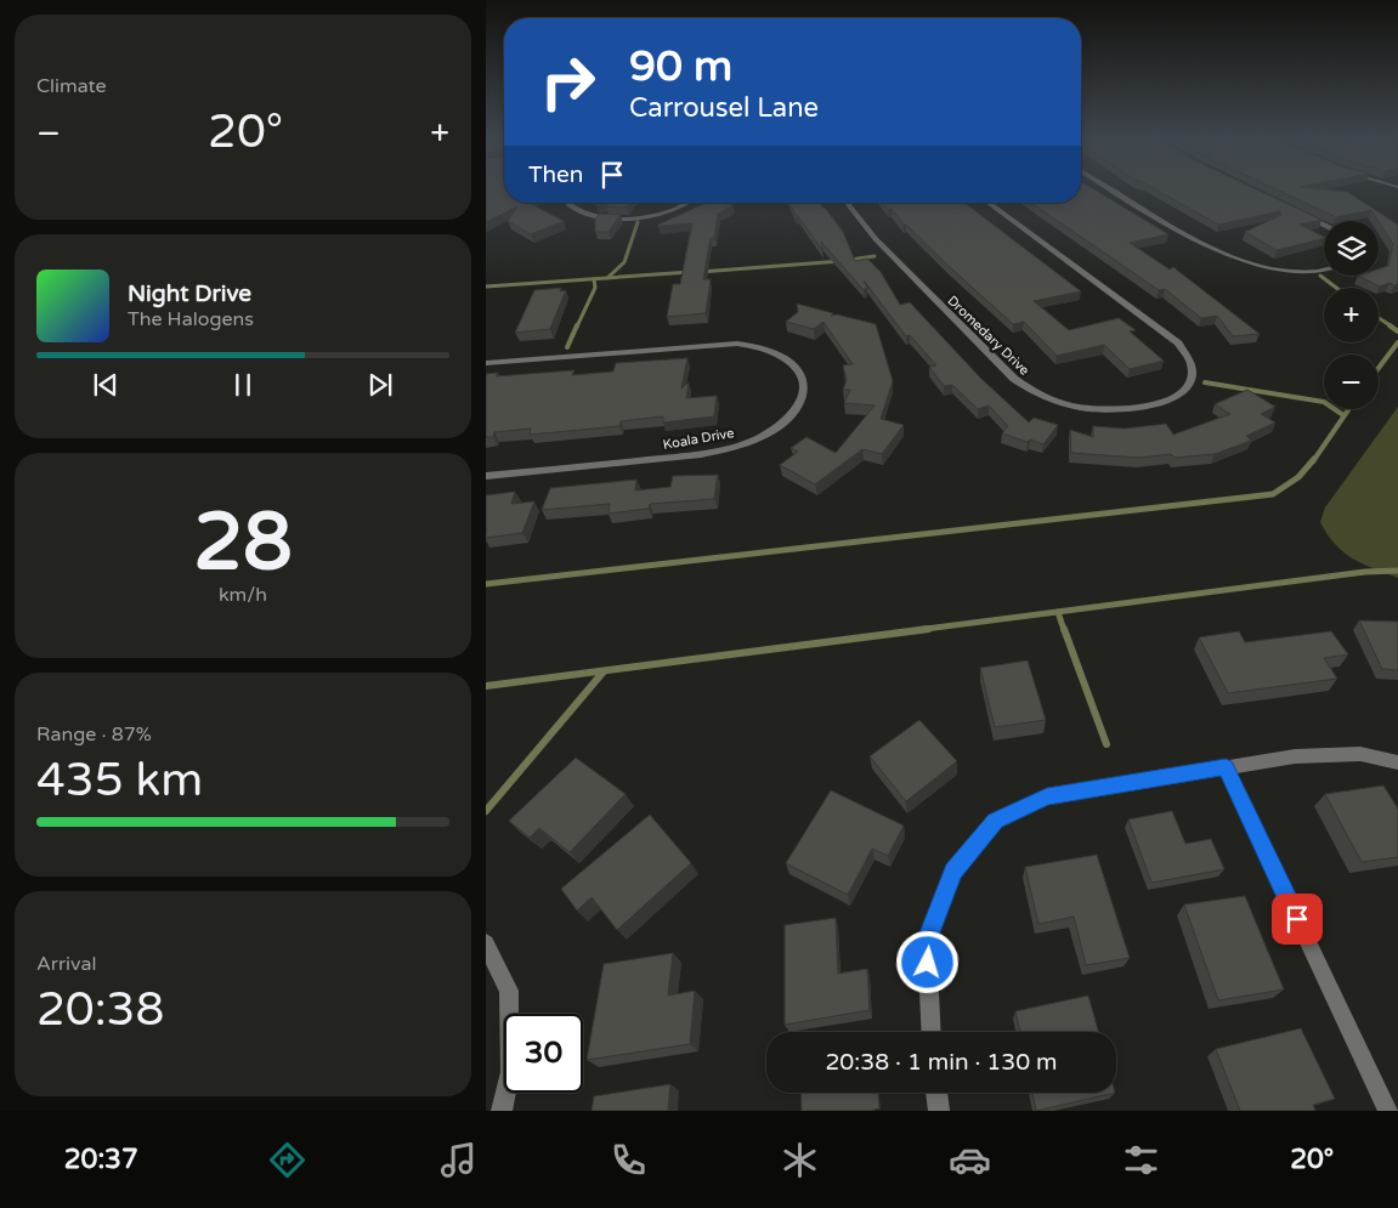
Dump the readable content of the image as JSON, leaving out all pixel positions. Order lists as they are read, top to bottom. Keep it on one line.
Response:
{"streets":{"street":["Dromedary Drive","Koala Drive"]},"page":{"tile":["Climate",["28","km/h"],["Range · 87%","435 km"],["Arrival","20:38"]],"turn":["90 m","Carrousel Lane"],"heat":["−","20°","+"],"then":"Then","map_buttons":["+","−"],"song":["Night Drive","The Halogens"],"limit":"30","trip":"20:38 · 1 min · 130 m","tabs":["20:37","20°"]}}
